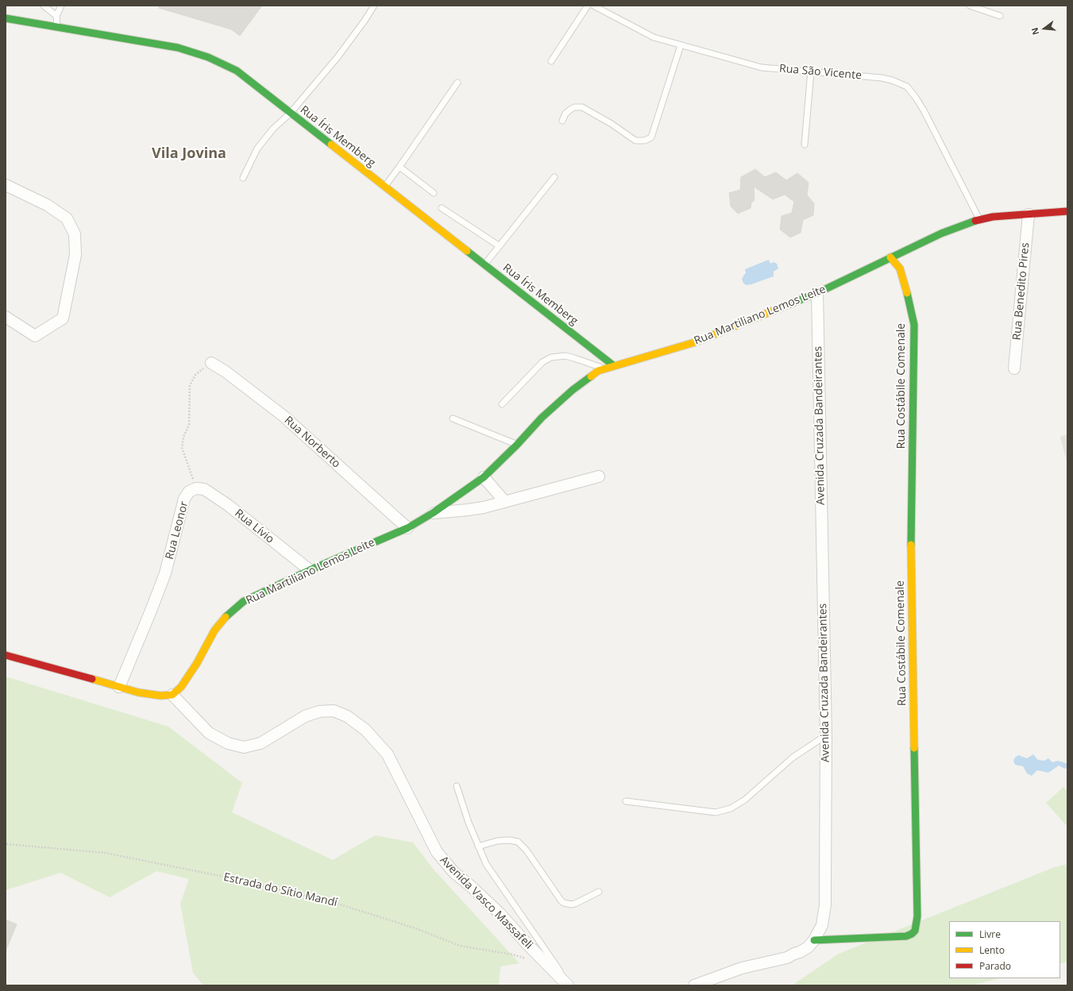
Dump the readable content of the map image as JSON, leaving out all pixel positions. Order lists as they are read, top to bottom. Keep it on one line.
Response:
{"streets":{"street":["Rua Íris Memberg","Rua Benedito Pires","Rua Martiliano Lemos Leite","Rua Costábile Comenale","Avenida Cruzada Bandeirantes","Rua Norberto","Rua Lívio","Rua Leonor","Avenida Vasco Massafeli"],"lane":["Rua São Vicente"],"path":["Estrada do Sítio Mandí"]},"crossings":[["Rua São Vicente","Rua Martiliano Lemos Leite"],["Rua Íris Memberg","Rua Martiliano Lemos Leite"],["Rua Benedito Pires","Rua Martiliano Lemos Leite"],["Rua Martiliano Lemos Leite","Rua Costábile Comenale"],["Rua Martiliano Lemos Leite","Avenida Cruzada Bandeirantes"],["Rua Martiliano Lemos Leite","Rua Norberto"],["Rua Martiliano Lemos Leite","Rua Lívio"],["Rua Martiliano Lemos Leite","Avenida Vasco Massafeli"],["Rua Costábile Comenale","Avenida Cruzada Bandeirantes"],["Rua Norberto","Rua Leonor"],["Rua Lívio","Rua Leonor"]],"districts":["Vila Jovina"],"legend":["Livre","Lento","Parado"],"north":"left"}
